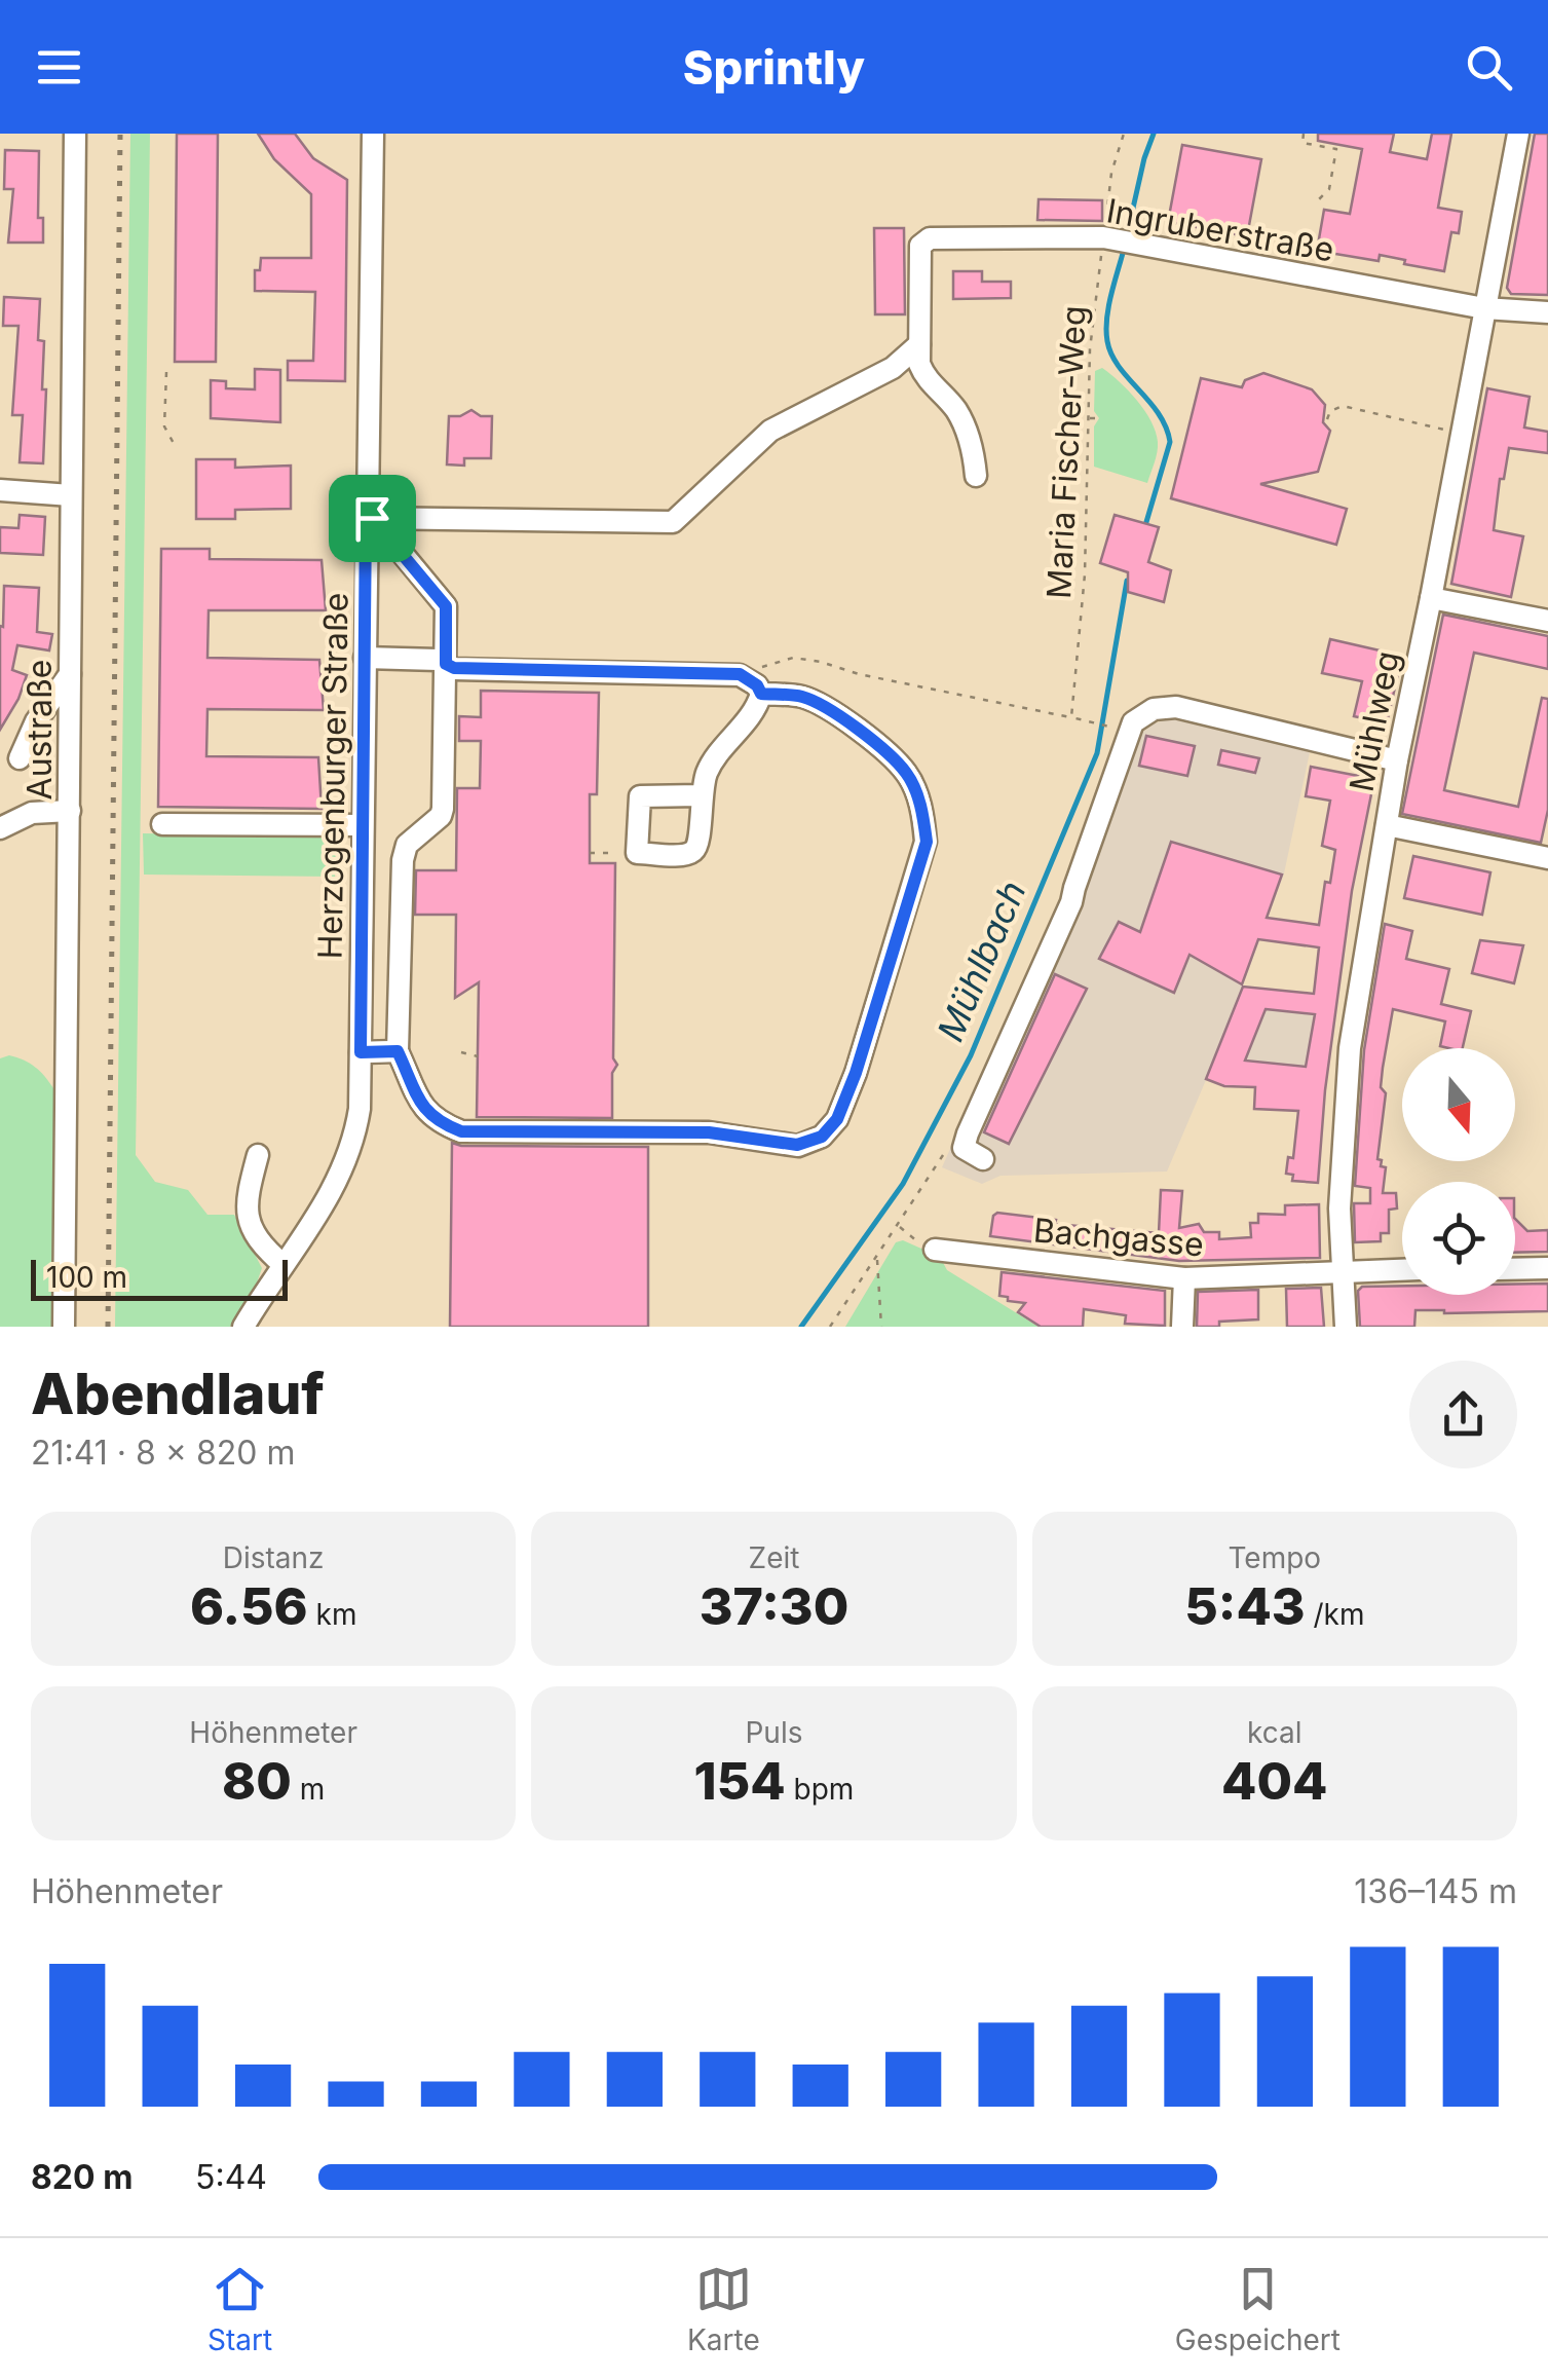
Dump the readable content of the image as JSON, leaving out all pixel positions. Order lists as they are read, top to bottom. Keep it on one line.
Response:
{"streets":{"street":["Ingruberstraße","Mühlweg","Austraße","Herzogenburger Straße","Bachgasse"],"path":["Maria Fischer-Weg"]},"crossings":[["Ingruberstraße","Maria Fischer-Weg"],["Ingruberstraße","Mühlweg"],["Mühlweg","Bachgasse"]],"water":["Mühlbach"],"scale_bar":"100 m","north":"bottom","page":{"header":"Sprintly","scale":"100 m","heading":["Abendlauf","21:41 · 8 × 820 m"],"stats":[["Distanz","6.56 km"],["Zeit","37:30"],["Tempo","5:43 /km"],["Höhenmeter","80 m"],["Puls","154 bpm"],["kcal","404"]],"chart":["Höhenmeter","136–145 m"],"list":[{"name":"820 m","note":"5:44"}],"tabs":["Start","Karte","Gespeichert"]}}
